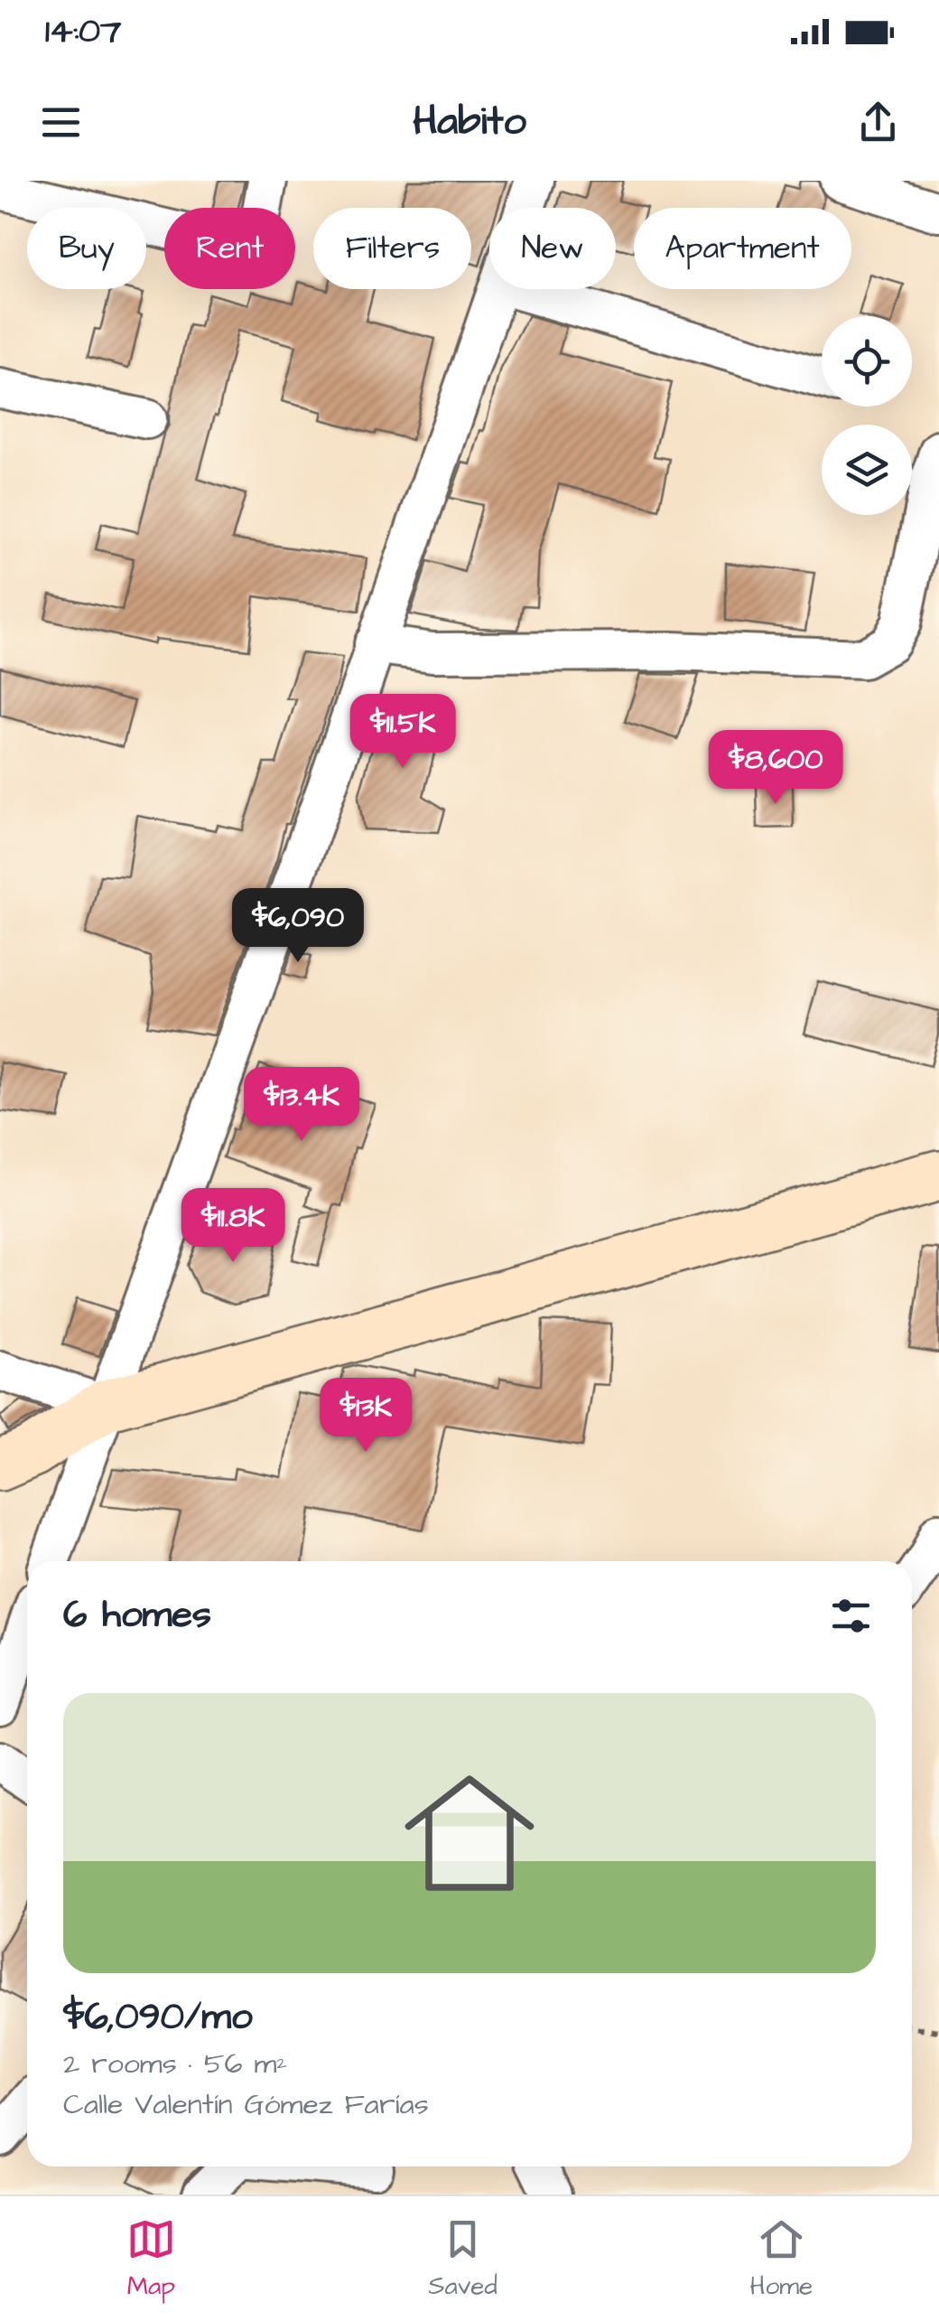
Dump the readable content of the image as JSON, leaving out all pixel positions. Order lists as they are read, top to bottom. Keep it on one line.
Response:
{"page":{"status":"14:07","header":"Habito","chip":["Buy","Rent","Filters","New","Apartment"],"price":["$11.5K","$8,600","$6,090","$13.4K","$11.8K","$13K"],"heading":"6 homes","list":[{"name":"$6,090/mo","note":"2 rooms · 56 m² · Calle Valentín Gómez Farías"}],"tabs":["Map","Saved","Home"]}}
